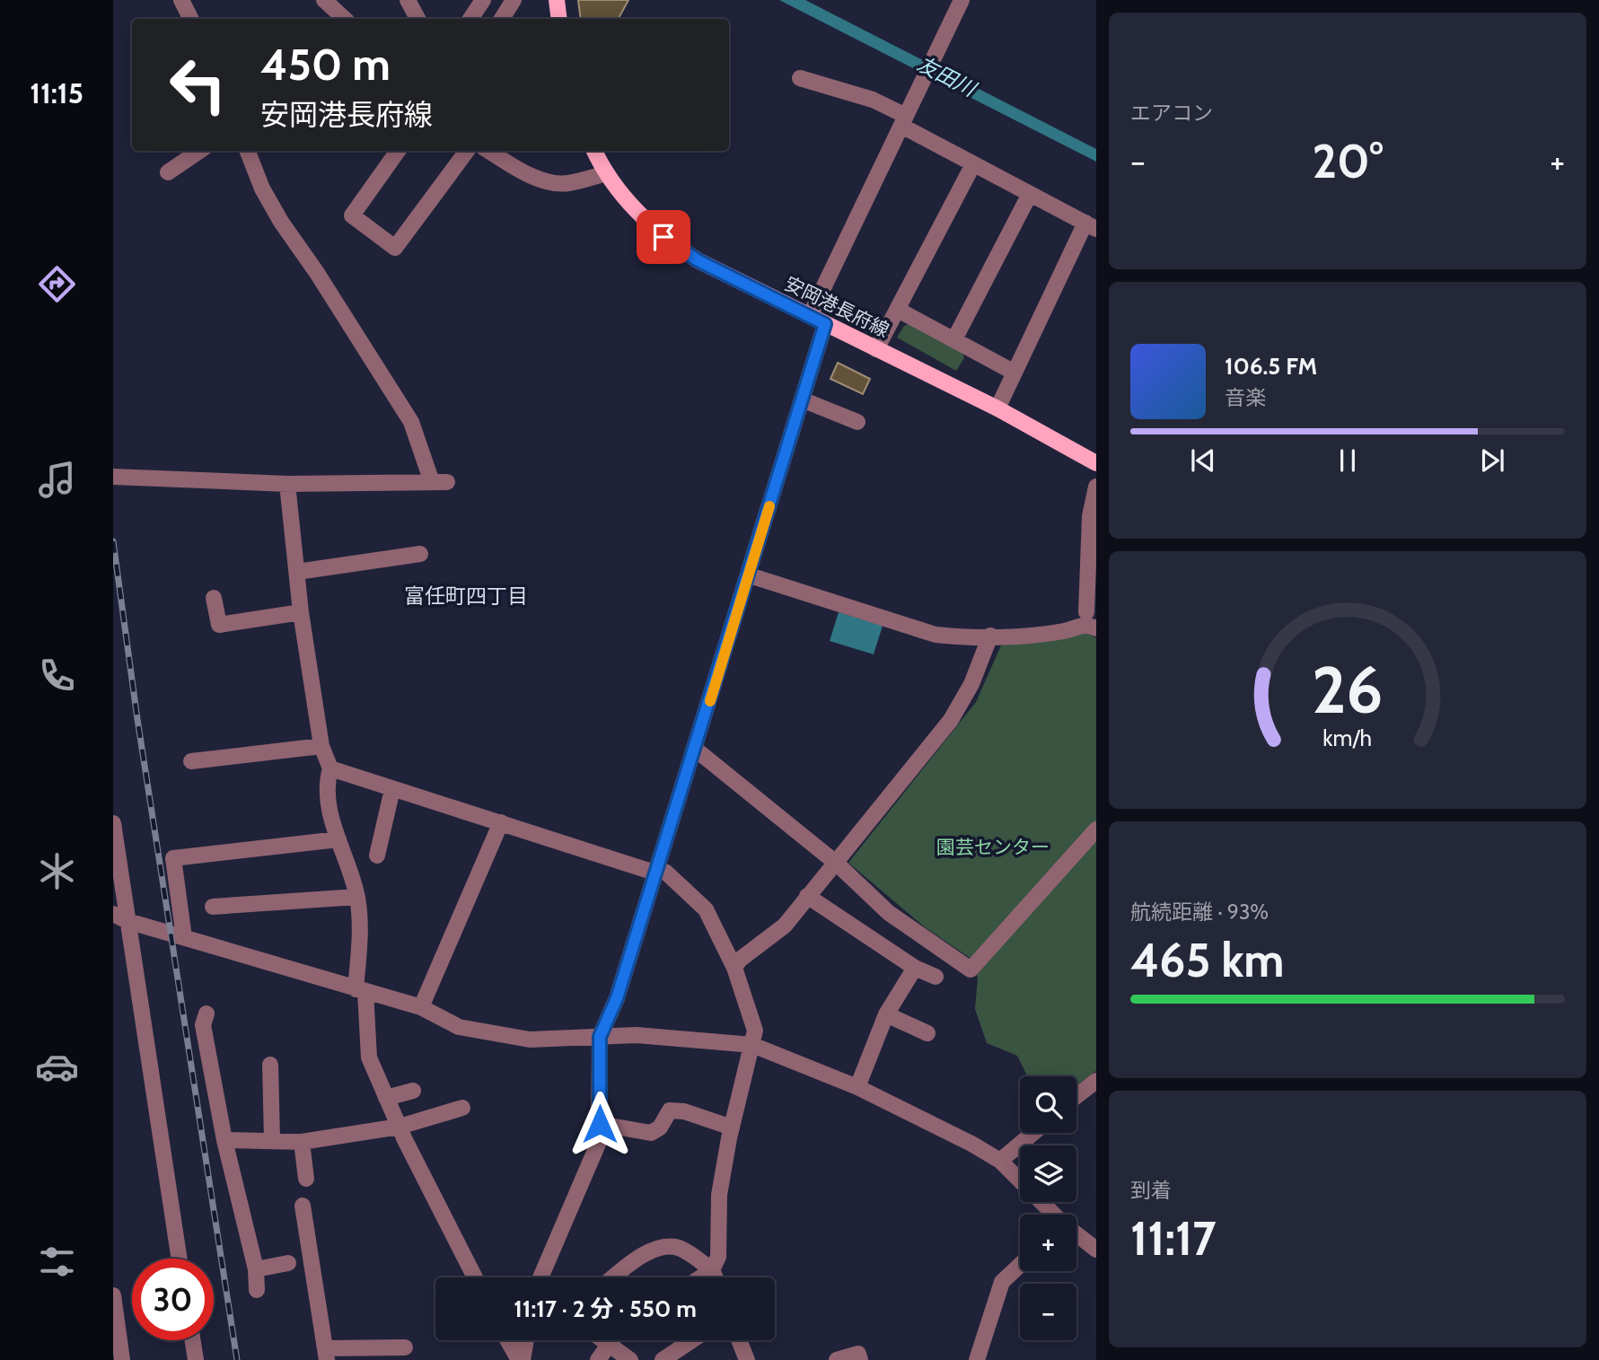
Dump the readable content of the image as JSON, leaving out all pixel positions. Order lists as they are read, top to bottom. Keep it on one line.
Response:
{"streets":{"main road":["安岡港長府線"]},"districts":["富任町四丁目"],"water":["友田川"],"parks":["園芸センター"],"page":{"tabs":"11:15","tile":["エアコン",["航続距離 · 93%","465 km"],["到着","11:17"]],"turn":["450 m","安岡港長府線"],"heat":["−","20°","+"],"song":["106.5 FM","音楽"],"map_buttons":["+","−"],"limit":"30","trip":"11:17 · 2 分 · 550 m","gauge":["26","km/h"]}}
